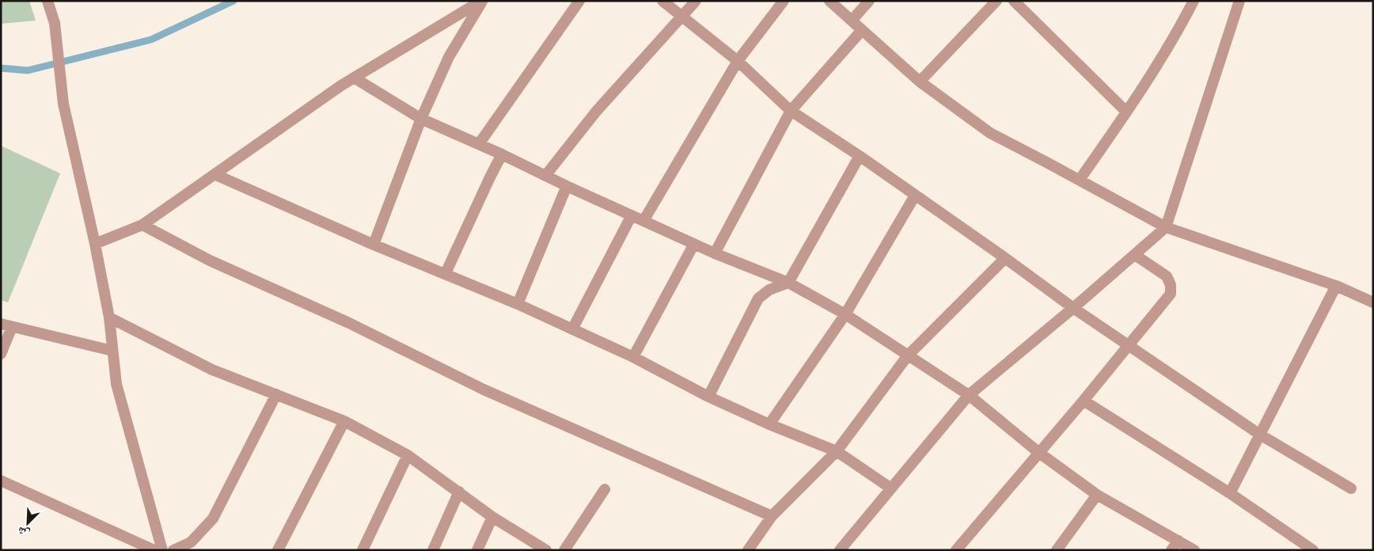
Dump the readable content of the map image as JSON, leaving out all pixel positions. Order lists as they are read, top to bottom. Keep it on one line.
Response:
{"north":"bottom left"}
